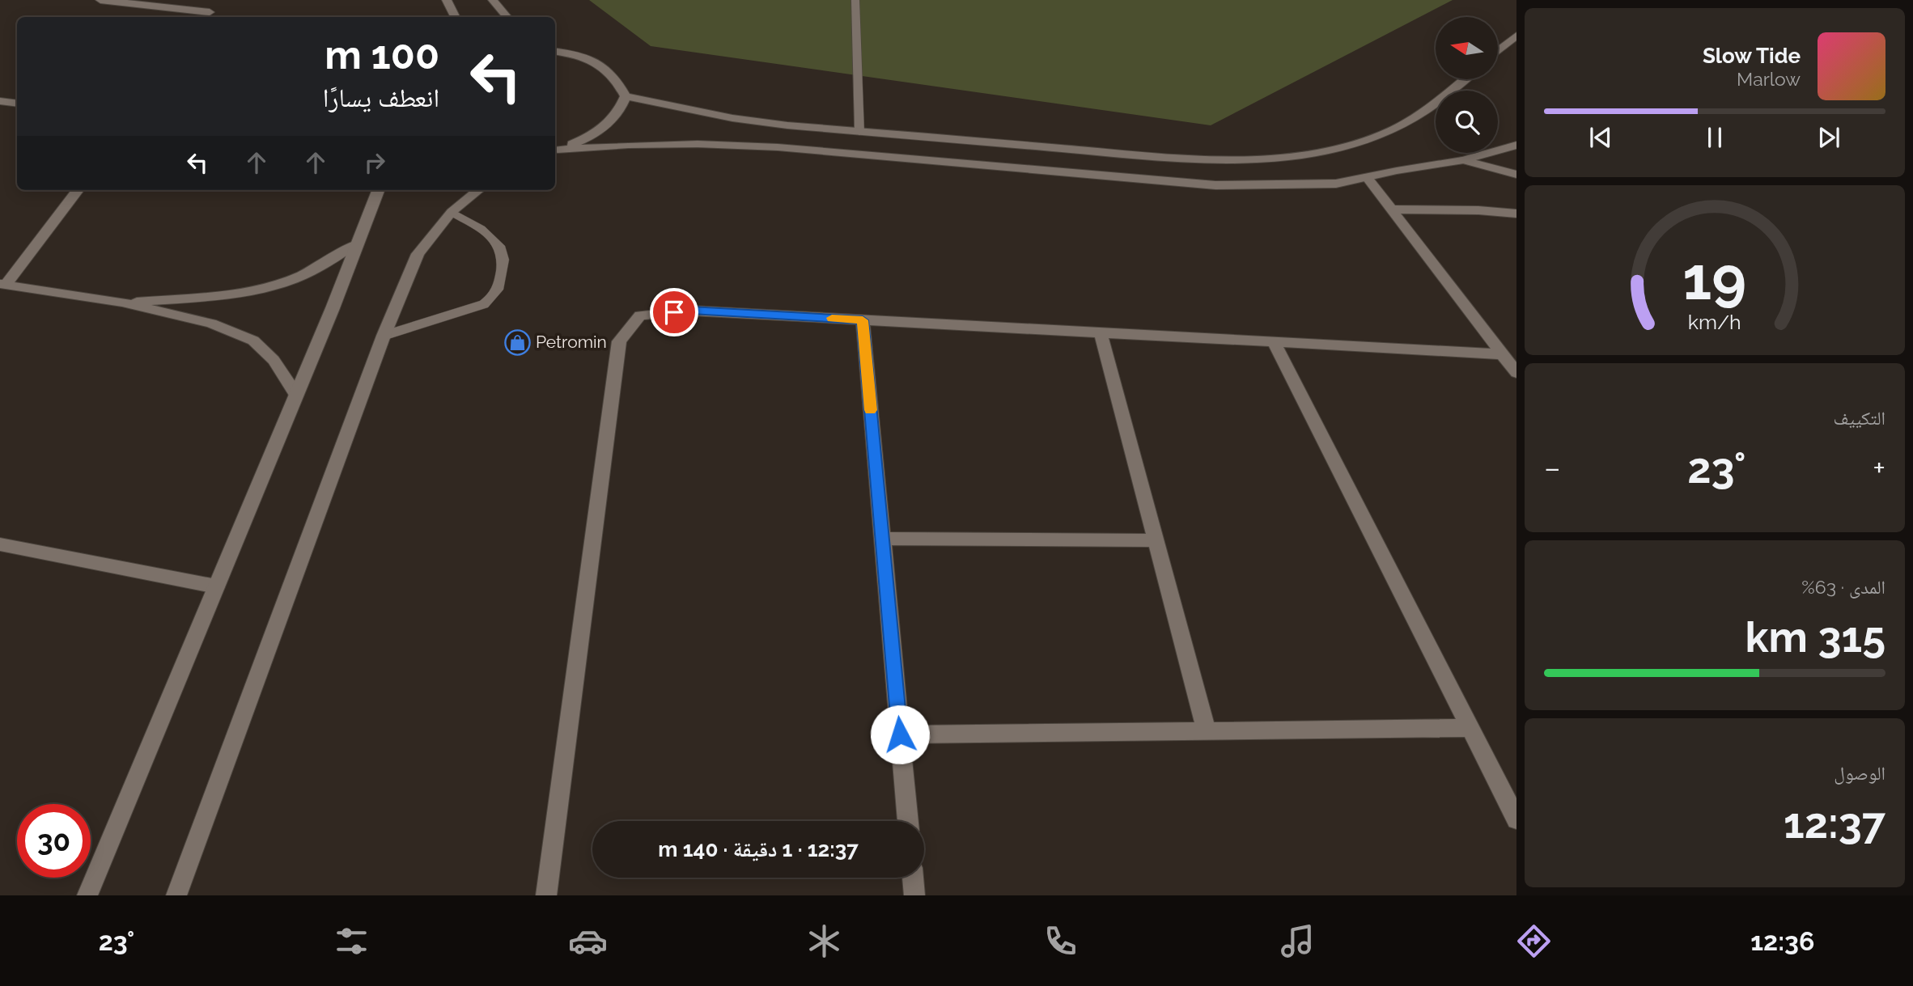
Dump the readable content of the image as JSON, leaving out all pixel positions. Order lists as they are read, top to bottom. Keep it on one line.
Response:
{"places":{"shop":["Petromin"]},"north":"left","page":{"turn":["100 m","انعطف يسارًا"],"song":["Slow Tide","Marlow"],"tile":["التكييف",["المدى · 63%","315 km"],["الوصول","12:37"]],"heat":["−","23°","+"],"limit":"30","trip":"12:37 · 1 دقيقة · 140 m","tabs":["12:36","23°"],"gauge":["19","km/h"]}}
